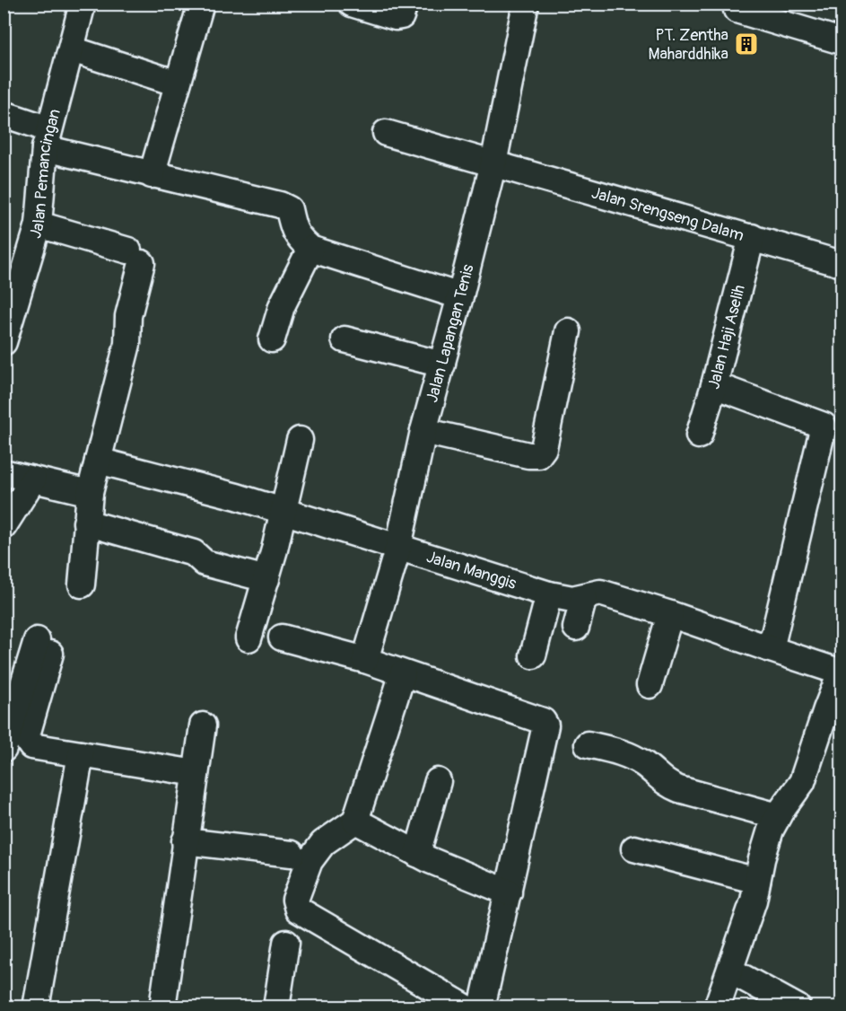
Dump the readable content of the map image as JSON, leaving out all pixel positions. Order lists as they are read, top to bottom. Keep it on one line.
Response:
{"streets":{"street":["Jalan Pemancingan","Jalan Srengseng Dalam","Jalan Lapangan Tenis","Jalan Haji Aselih","Jalan Manggis"]},"crossings":[["Jalan Srengseng Dalam","Jalan Lapangan Tenis"],["Jalan Srengseng Dalam","Jalan Haji Aselih"],["Jalan Lapangan Tenis","Jalan Manggis"]],"places":{"building":["PT. Zentha Maharddhika"]}}
